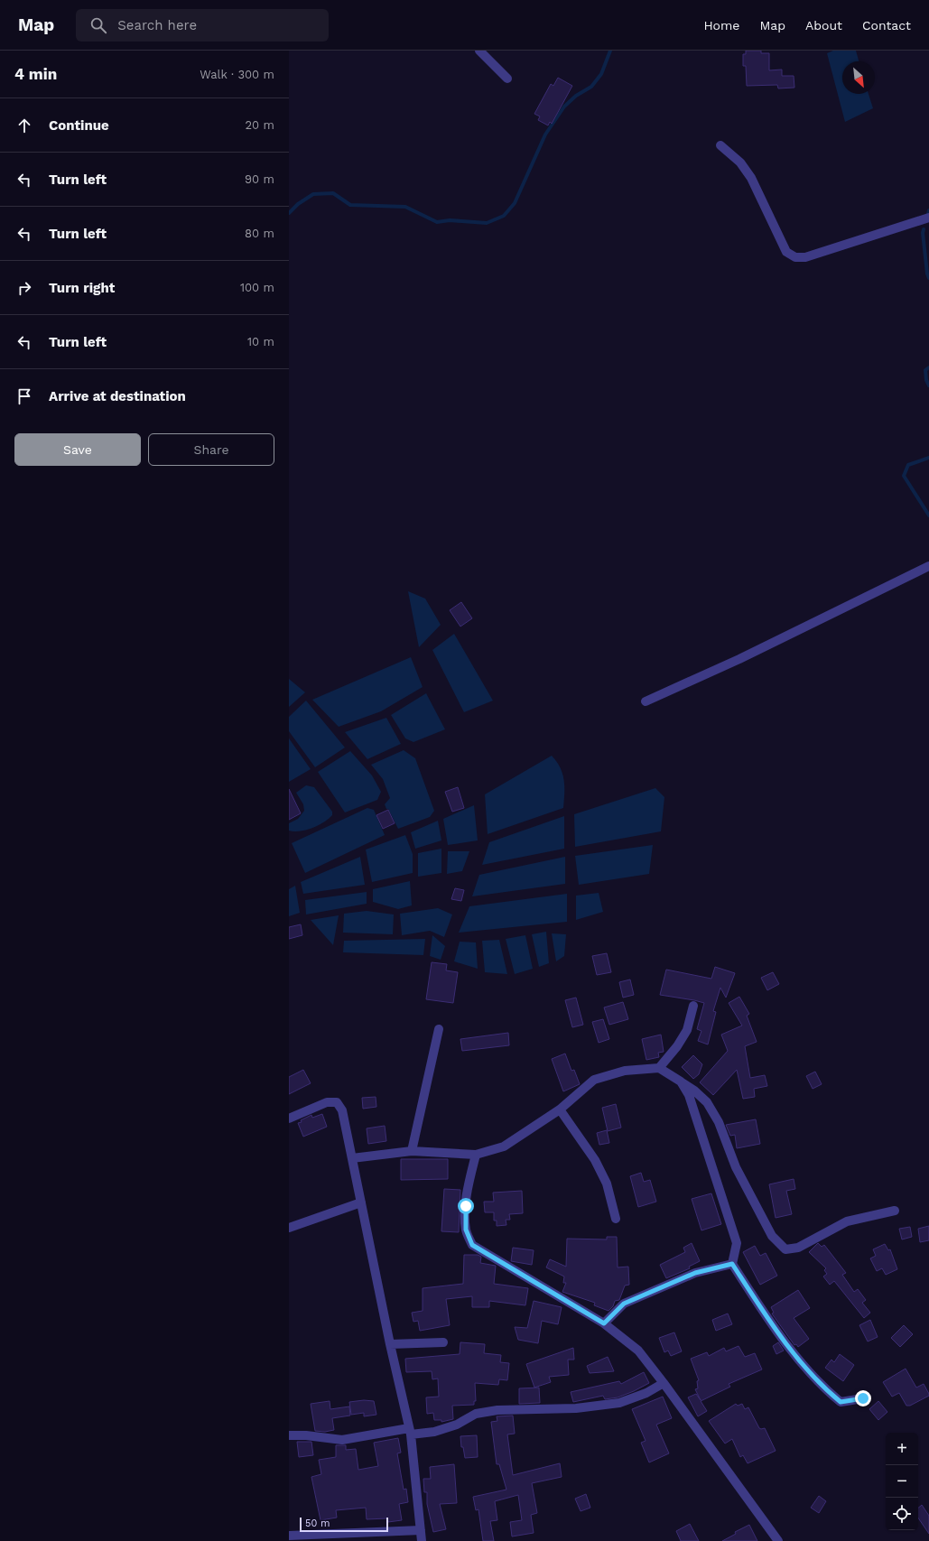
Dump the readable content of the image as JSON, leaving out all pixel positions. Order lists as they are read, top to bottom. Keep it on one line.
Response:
{"scale_bar":"50 m","north":"bottom right","page":{"header":"Map","search":"Search here","nav":["Home","Map","About","Contact"],"heading":["4 min","Walk · 300 m"],"list":[["Continue","20 m"],["Turn left","90 m"],["Turn left","80 m"],["Turn right","100 m"],["Turn left","10 m"],"Arrive at destination"],"buttons":["Save","Share"],"map_buttons":["+","−"],"scale":"50 m"}}
